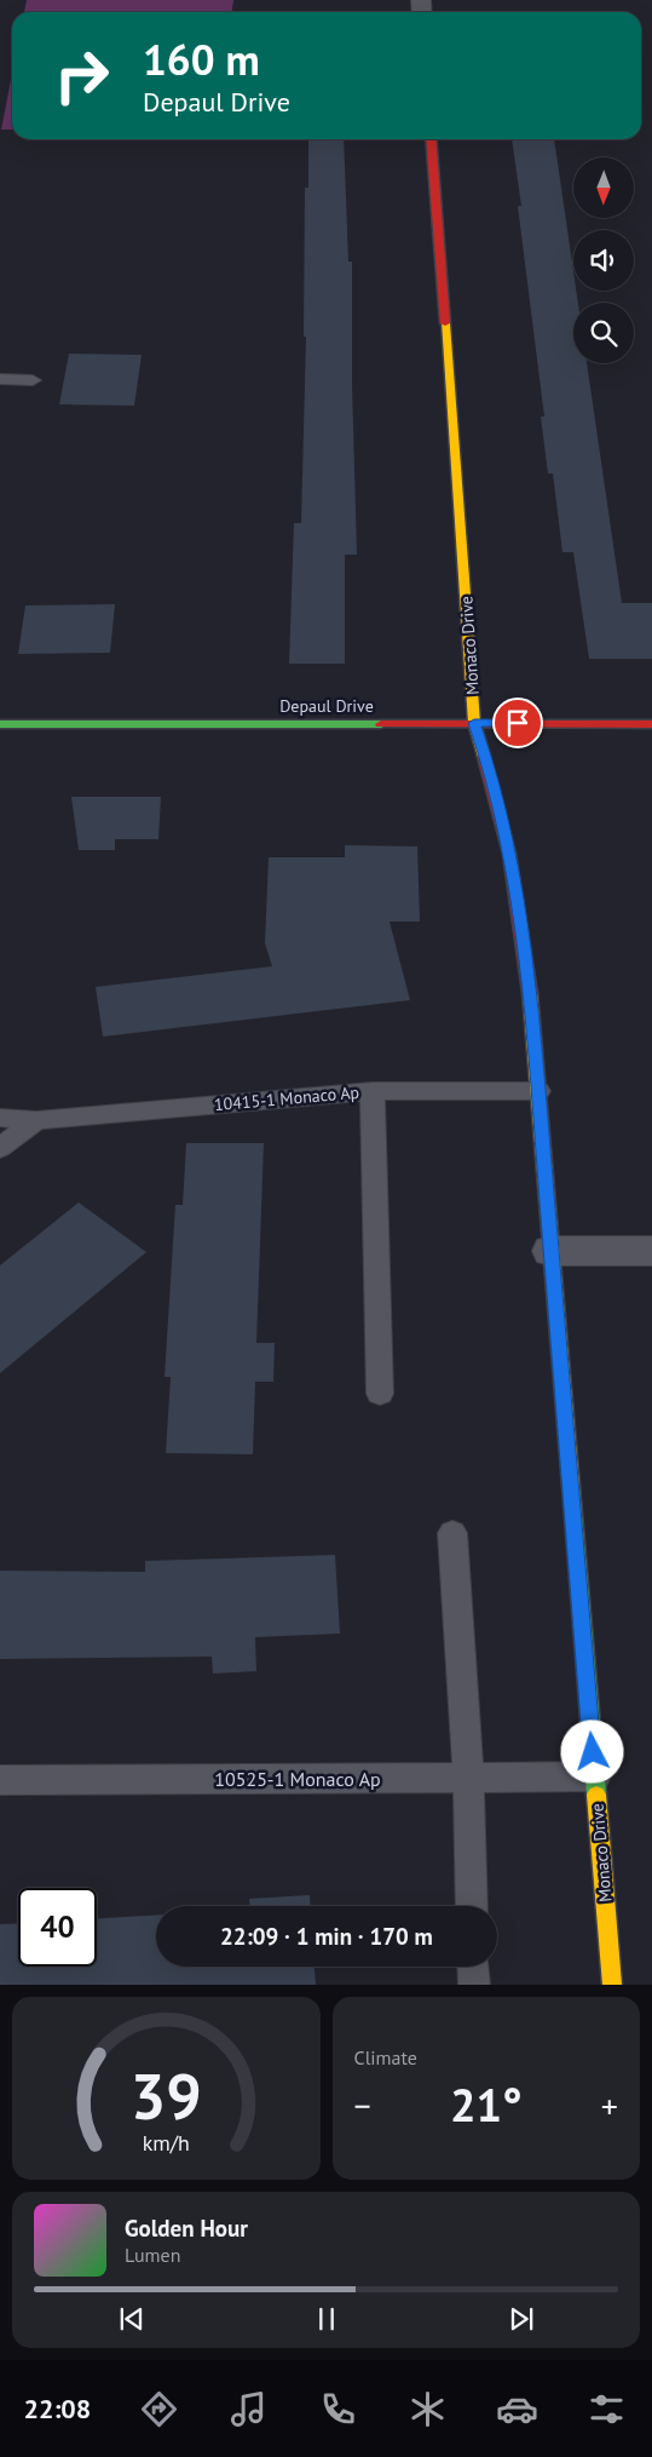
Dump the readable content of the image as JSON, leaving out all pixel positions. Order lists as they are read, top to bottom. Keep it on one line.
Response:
{"streets":{"street":["Monaco Drive","Depaul Drive"],"lane":["10415-1 Monaco Ap","10525-1 Monaco Ap"]},"crossings":[["Monaco Drive","Depaul Drive"],["Monaco Drive","10415-1 Monaco Ap"],["Monaco Drive","10525-1 Monaco Ap"]],"north":"bottom","page":{"turn":["160 m","Depaul Drive"],"limit":"40","trip":"22:09 · 1 min · 170 m","tile":"Climate","heat":["−","21°","+"],"song":["Golden Hour","Lumen"],"tabs":"22:08","gauge":["39","km/h"]}}
